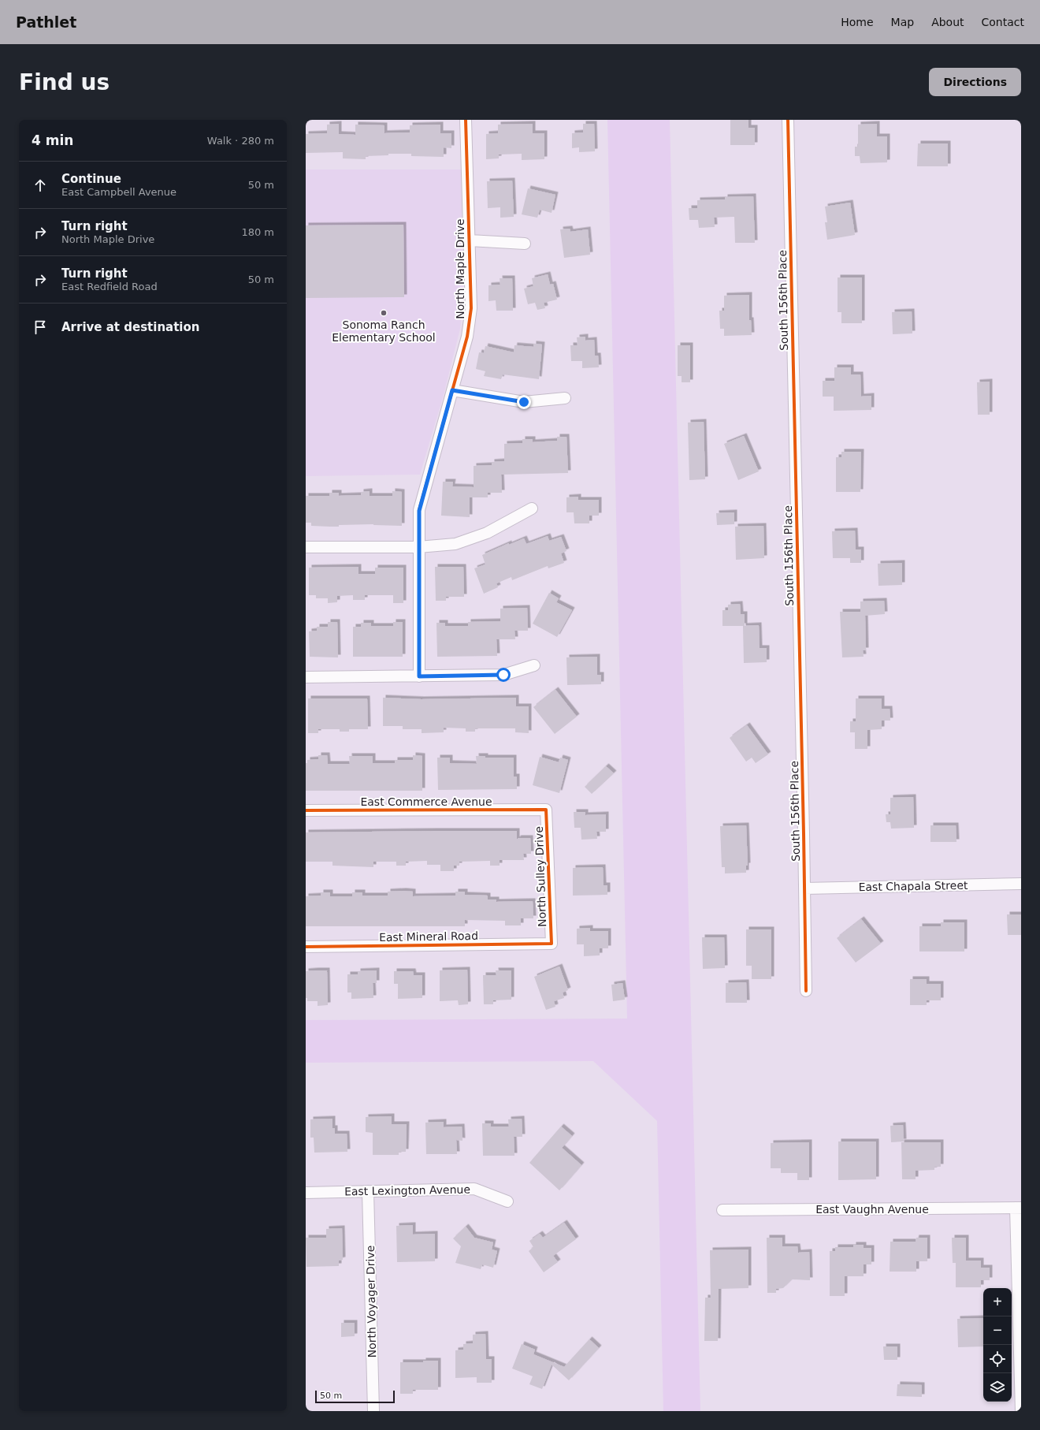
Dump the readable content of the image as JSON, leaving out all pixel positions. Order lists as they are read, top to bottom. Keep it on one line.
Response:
{"streets":{"street":["North Maple Drive","South 156th Place","East Commerce Avenue","North Sulley Drive","East Chapala Street","East Mineral Road","East Lexington Avenue","East Vaughn Avenue","North Voyager Drive"]},"crossings":[["South 156th Place","East Chapala Street"],["East Commerce Avenue","North Sulley Drive"],["North Sulley Drive","East Mineral Road"],["East Lexington Avenue","North Voyager Drive"]],"places":["Sonoma Ranch Elementary School"],"scale_bar":"50 m","page":{"header":"Pathlet","nav":["Home","Map","About","Contact"],"buttons":"Directions","title":"Find us","heading":["4 min","Walk · 280 m"],"list":[["Continue","East Campbell Avenue","50 m"],["Turn right","North Maple Drive","180 m"],["Turn right","East Redfield Road","50 m"],"Arrive at destination"],"map_buttons":["+","−"],"scale":"50 m"}}
